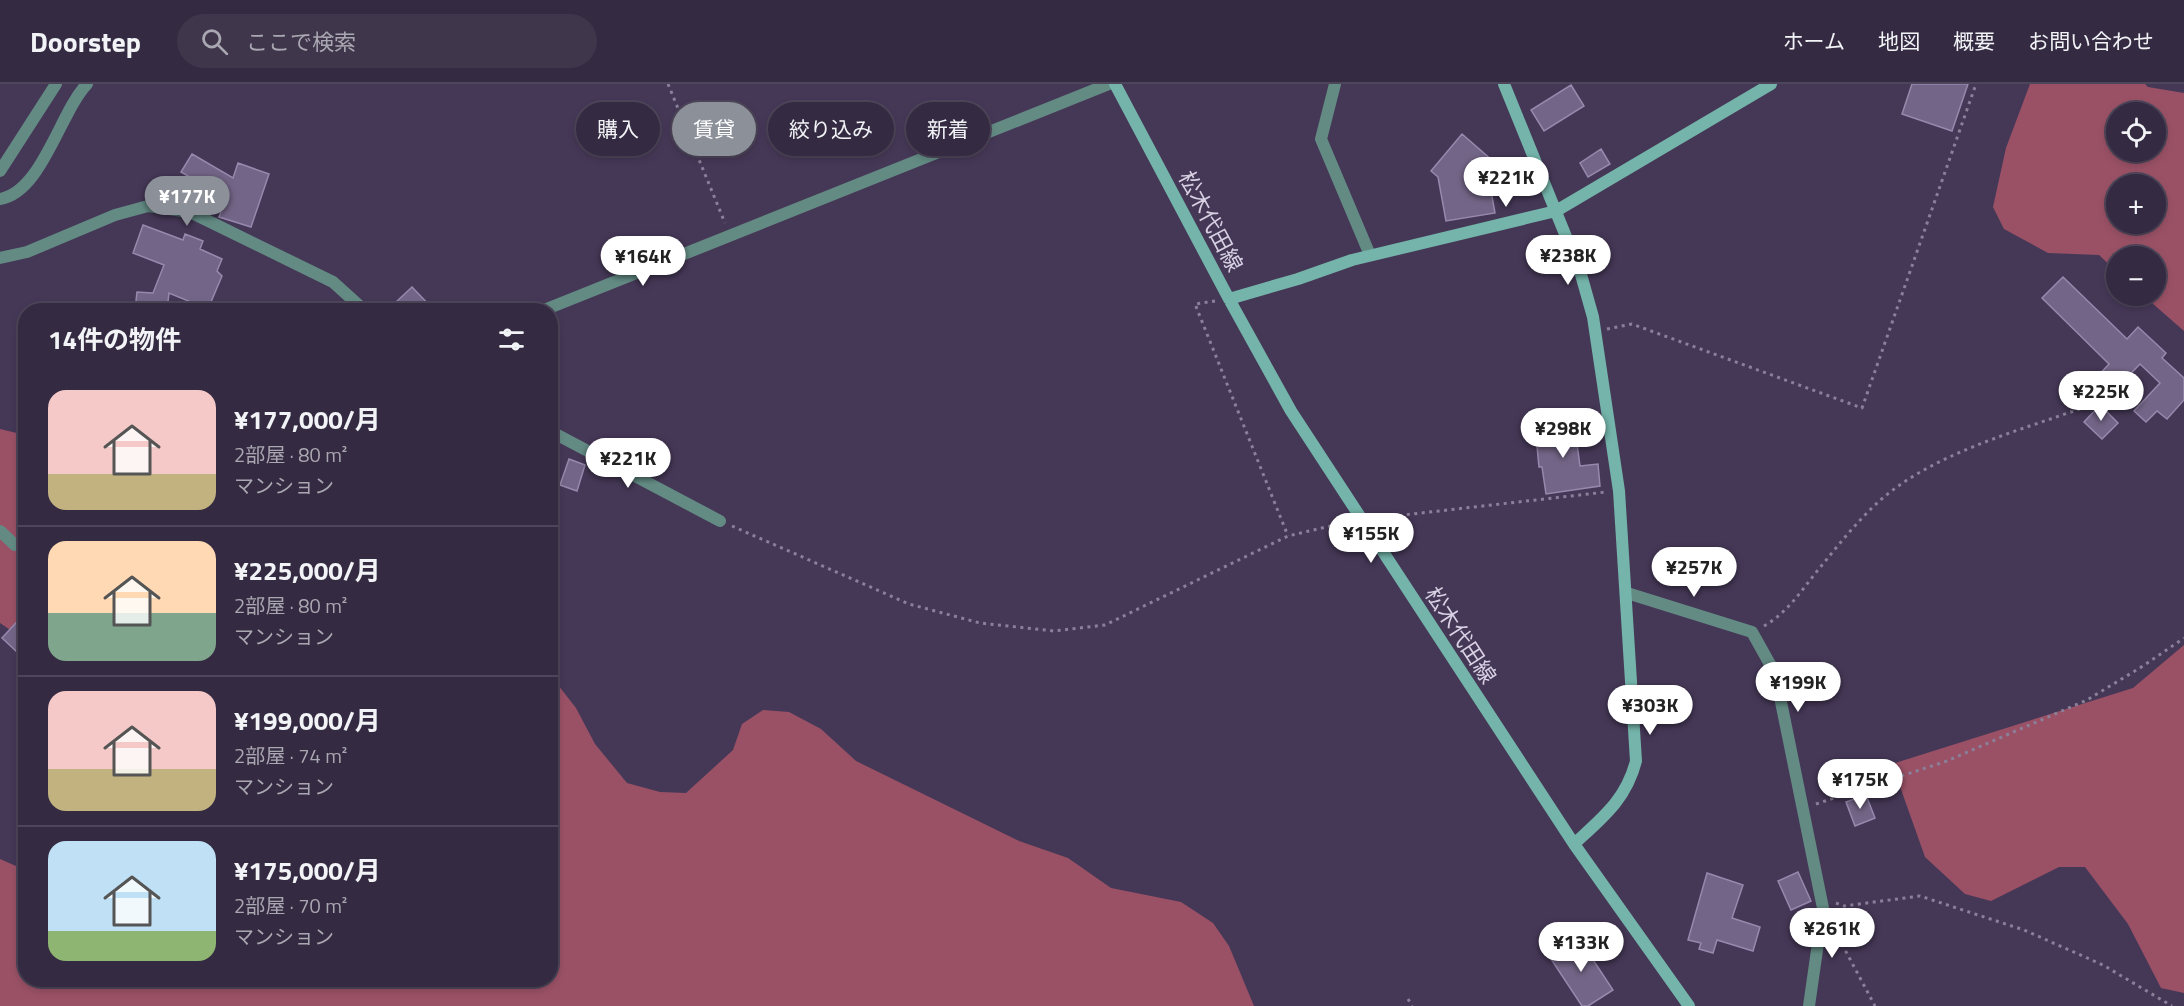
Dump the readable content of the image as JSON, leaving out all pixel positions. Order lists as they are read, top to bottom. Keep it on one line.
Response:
{"streets":{"street":["松木代田線"]},"page":{"header":"Doorstep","search":"ここで検索","nav":["ホーム","地図","概要","お問い合わせ"],"map_buttons":["+","−"],"chip":["購入","賃貸","絞り込み","新着"],"price":["¥221K","¥177K","¥238K","¥164K","¥225K","¥298K","¥221K","¥155K","¥257K","¥199K","¥303K","¥175K","¥261K","¥133K"],"heading":"14件の物件","list":[{"name":"¥177,000/月","note":"2部屋 · 80 m² · マンション"},{"name":"¥225,000/月","note":"2部屋 · 80 m² · マンション"},{"name":"¥199,000/月","note":"2部屋 · 74 m² · マンション"},{"name":"¥175,000/月","note":"2部屋 · 70 m² · マンション"}]}}
